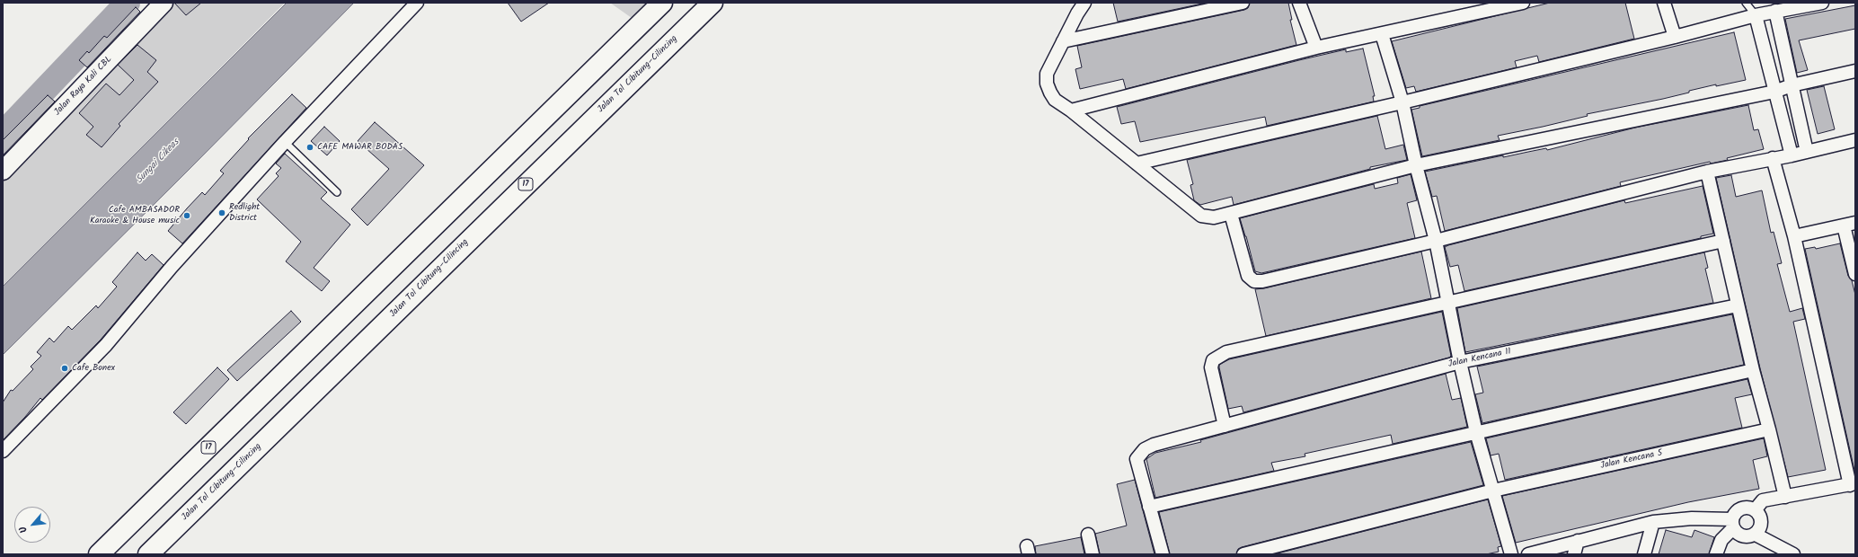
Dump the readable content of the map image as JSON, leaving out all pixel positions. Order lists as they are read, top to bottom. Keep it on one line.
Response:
{"streets":{"highway":["Jalan Tol Cibitung–Cilincing","17"],"main road":["Jalan Raya Kali CBL"],"street":["Jalan Kencana 11","Jalan Kencana 5"]},"water":["Sungai Cikeas"],"places":["CAFE MAWAR BODAS","Redlight District","Cafe AMBASADOR Karaoke & House music","Cafe Bonex"],"north":"bottom left"}
